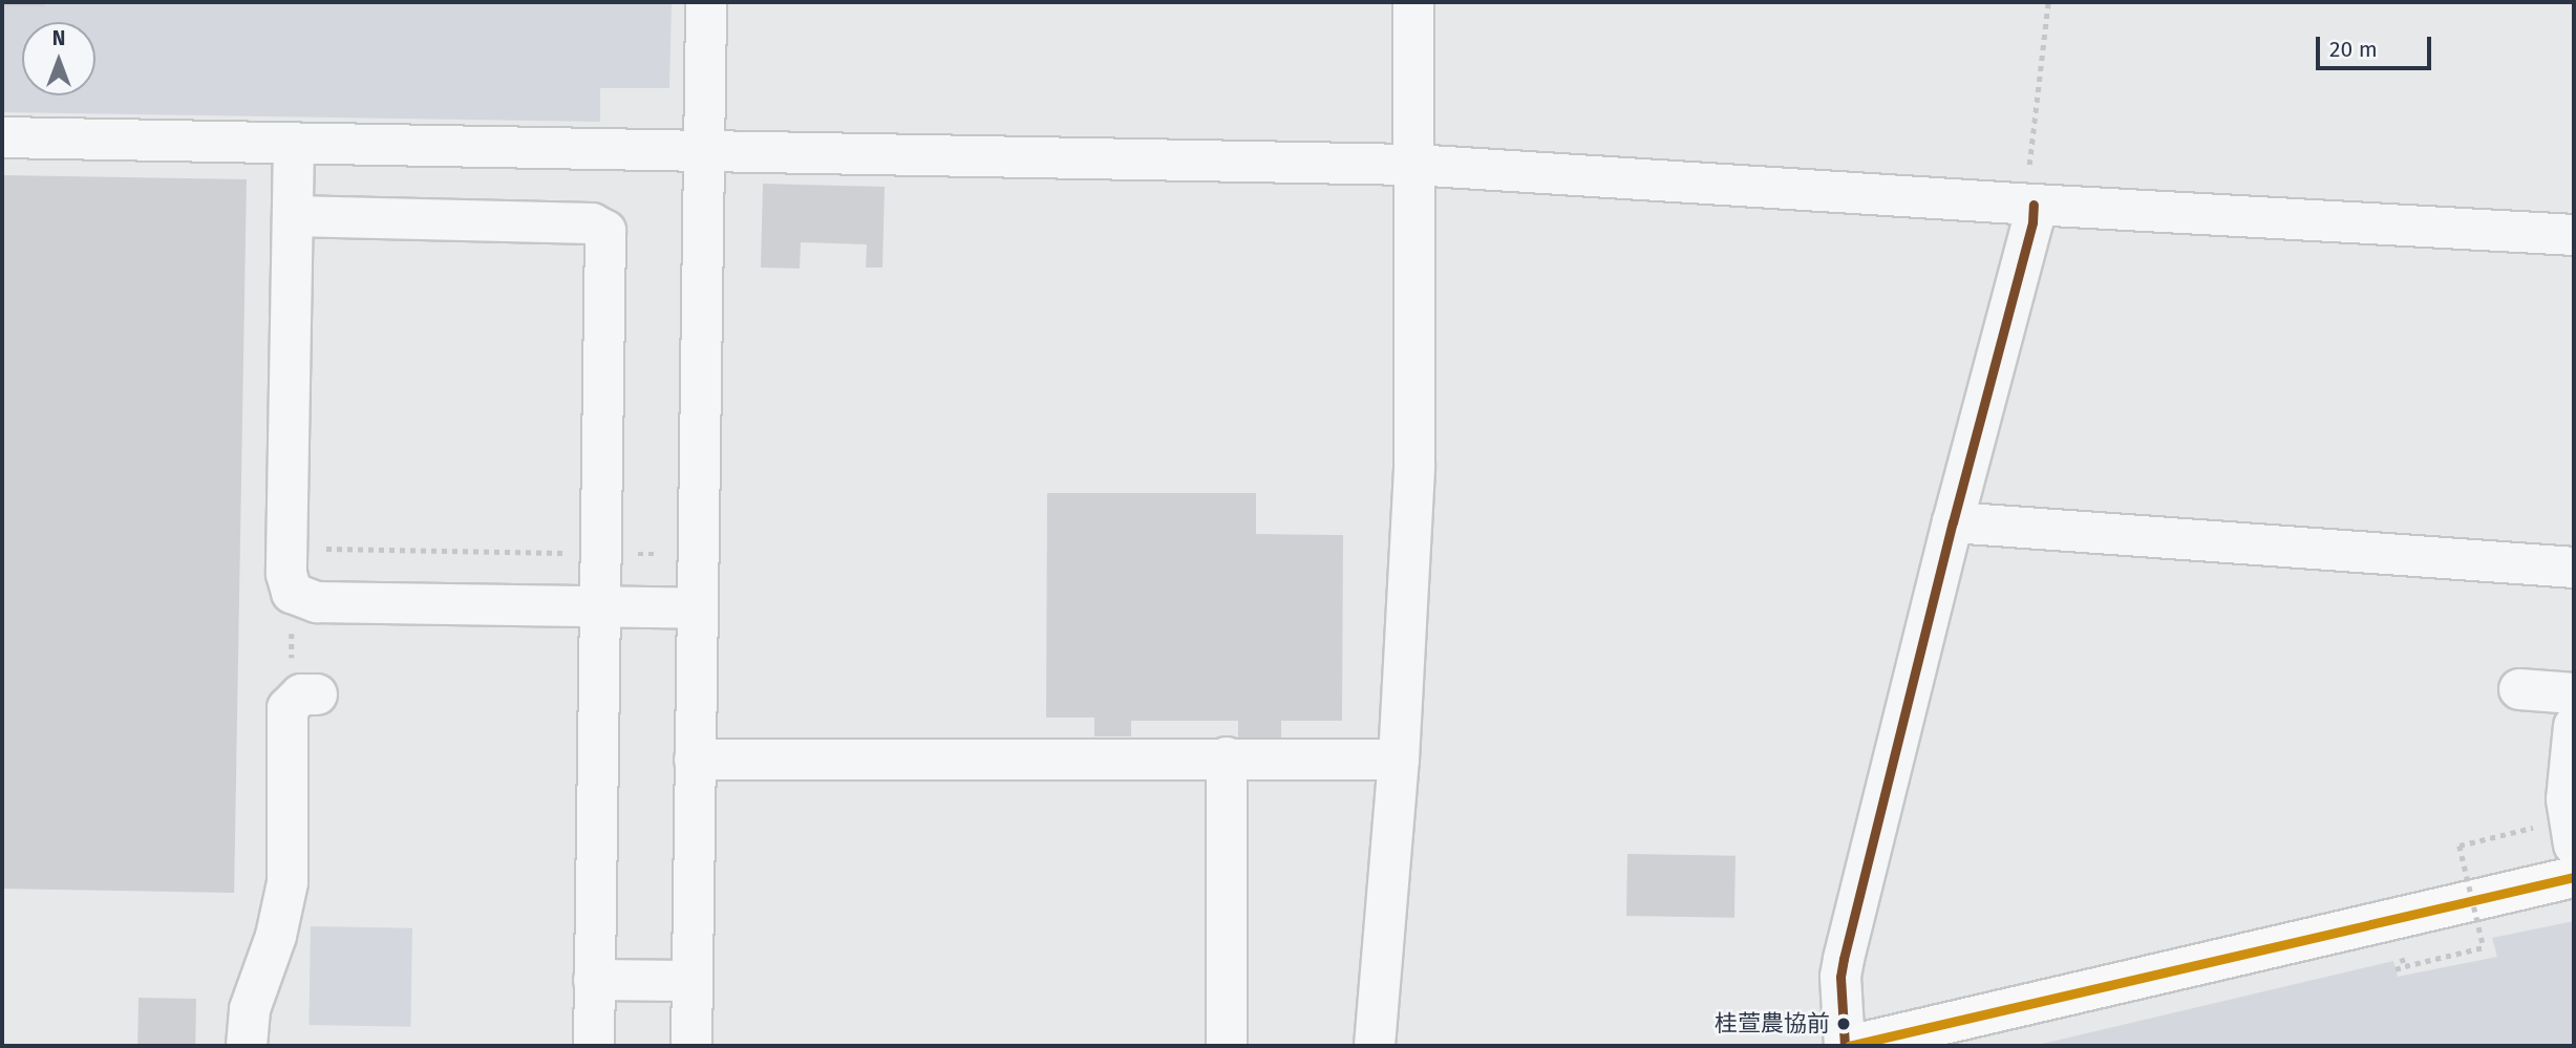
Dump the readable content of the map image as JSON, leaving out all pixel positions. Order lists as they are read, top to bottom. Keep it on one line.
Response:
{"places":["桂萱農協前"],"scale_bar":"20 m","north":"top"}
